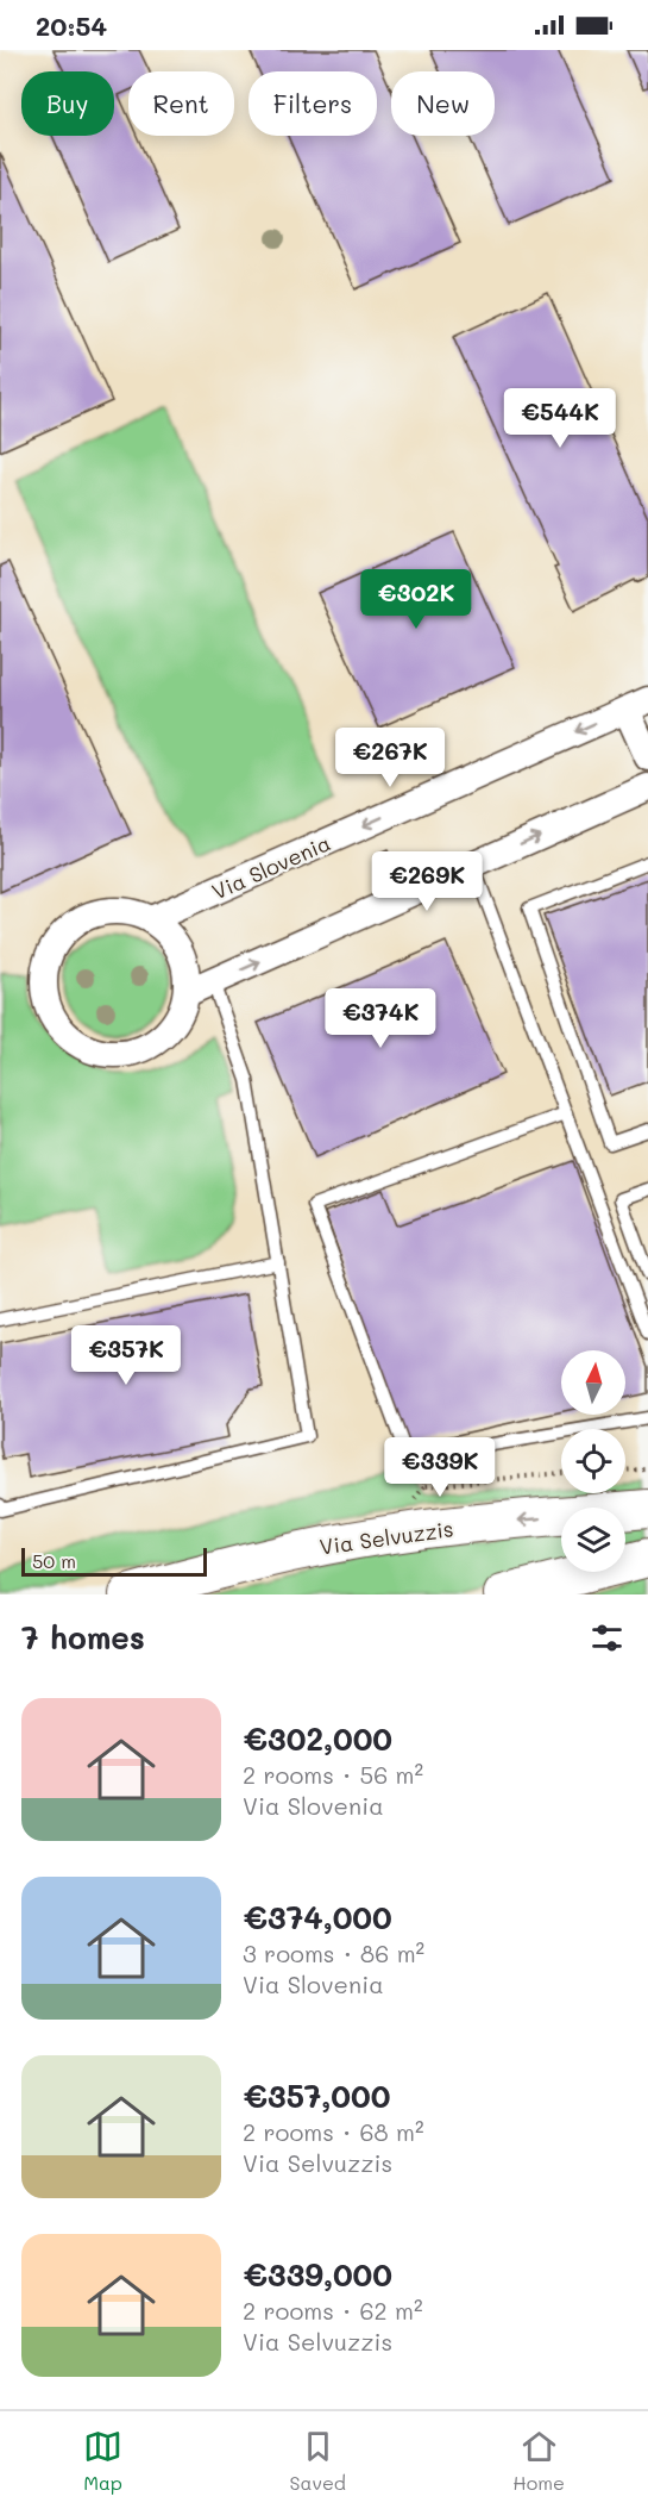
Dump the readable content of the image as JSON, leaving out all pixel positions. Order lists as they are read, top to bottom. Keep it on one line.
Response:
{"streets":{"main road":["Via Selvuzzis"],"street":["Via Slovenia"]},"one_way":["Via Selvuzzis"],"scale_bar":"50 m","north":"top","page":{"status":"20:54","chip":["Buy","Rent","Filters","New"],"price":["€544K","€302K","€267K","€269K","€374K","€357K","€339K"],"scale":"50 m","heading":"7 homes","list":[{"name":"€302,000","note":"2 rooms · 56 m² · Via Slovenia"},{"name":"€374,000","note":"3 rooms · 86 m² · Via Slovenia"},{"name":"€357,000","note":"2 rooms · 68 m² · Via Selvuzzis"},{"name":"€339,000","note":"2 rooms · 62 m² · Via Selvuzzis"}],"tabs":["Map","Saved","Home"]}}
